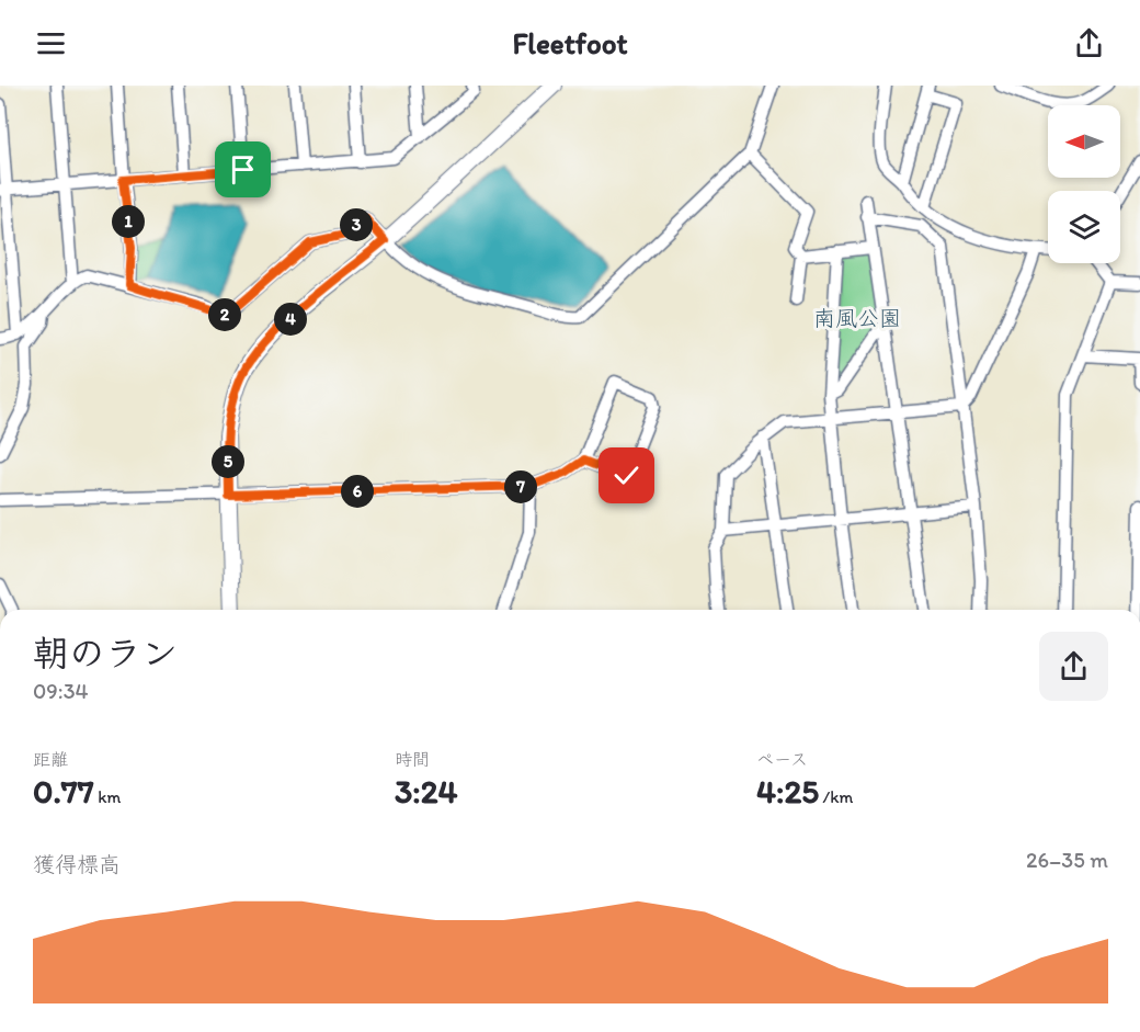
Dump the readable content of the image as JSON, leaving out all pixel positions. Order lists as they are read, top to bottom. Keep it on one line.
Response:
{"parks":["南風公園"],"north":"left","page":{"header":"Fleetfoot","pins":["1","3","2","4","5","7","6"],"heading":["朝のラン","09:34"],"stats":[["距離","0.77 km"],["時間","3:24"],["ペース","4:25 /km"]],"chart":["獲得標高","26–35 m"]}}
